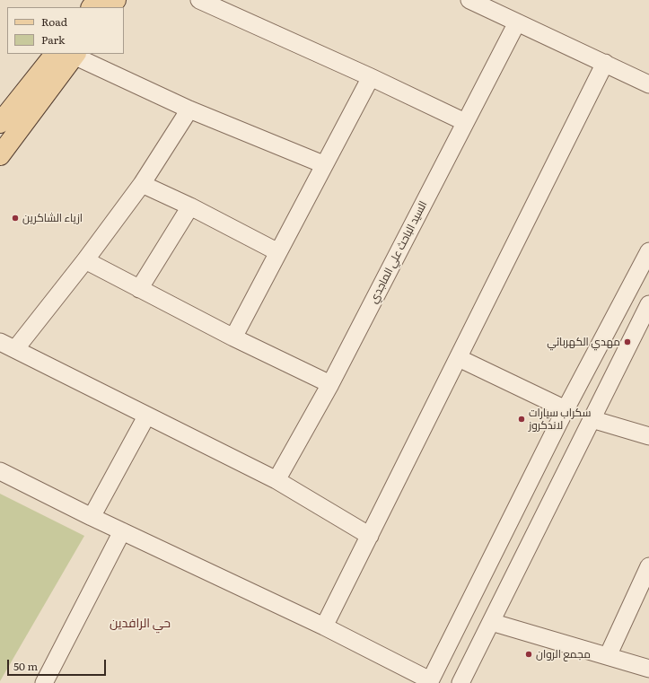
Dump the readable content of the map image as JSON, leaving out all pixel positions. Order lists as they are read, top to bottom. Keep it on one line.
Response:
{"streets":{"street":["السيد الباحث علي الماجدي"]},"districts":["حي الرافدين"],"places":["ازياء الشاكرين","مهدي الكهربائي","سكراب سيارات لاندكروز","مجمع الروان"],"legend":["Road","Park"],"scale_bar":"50 m"}
